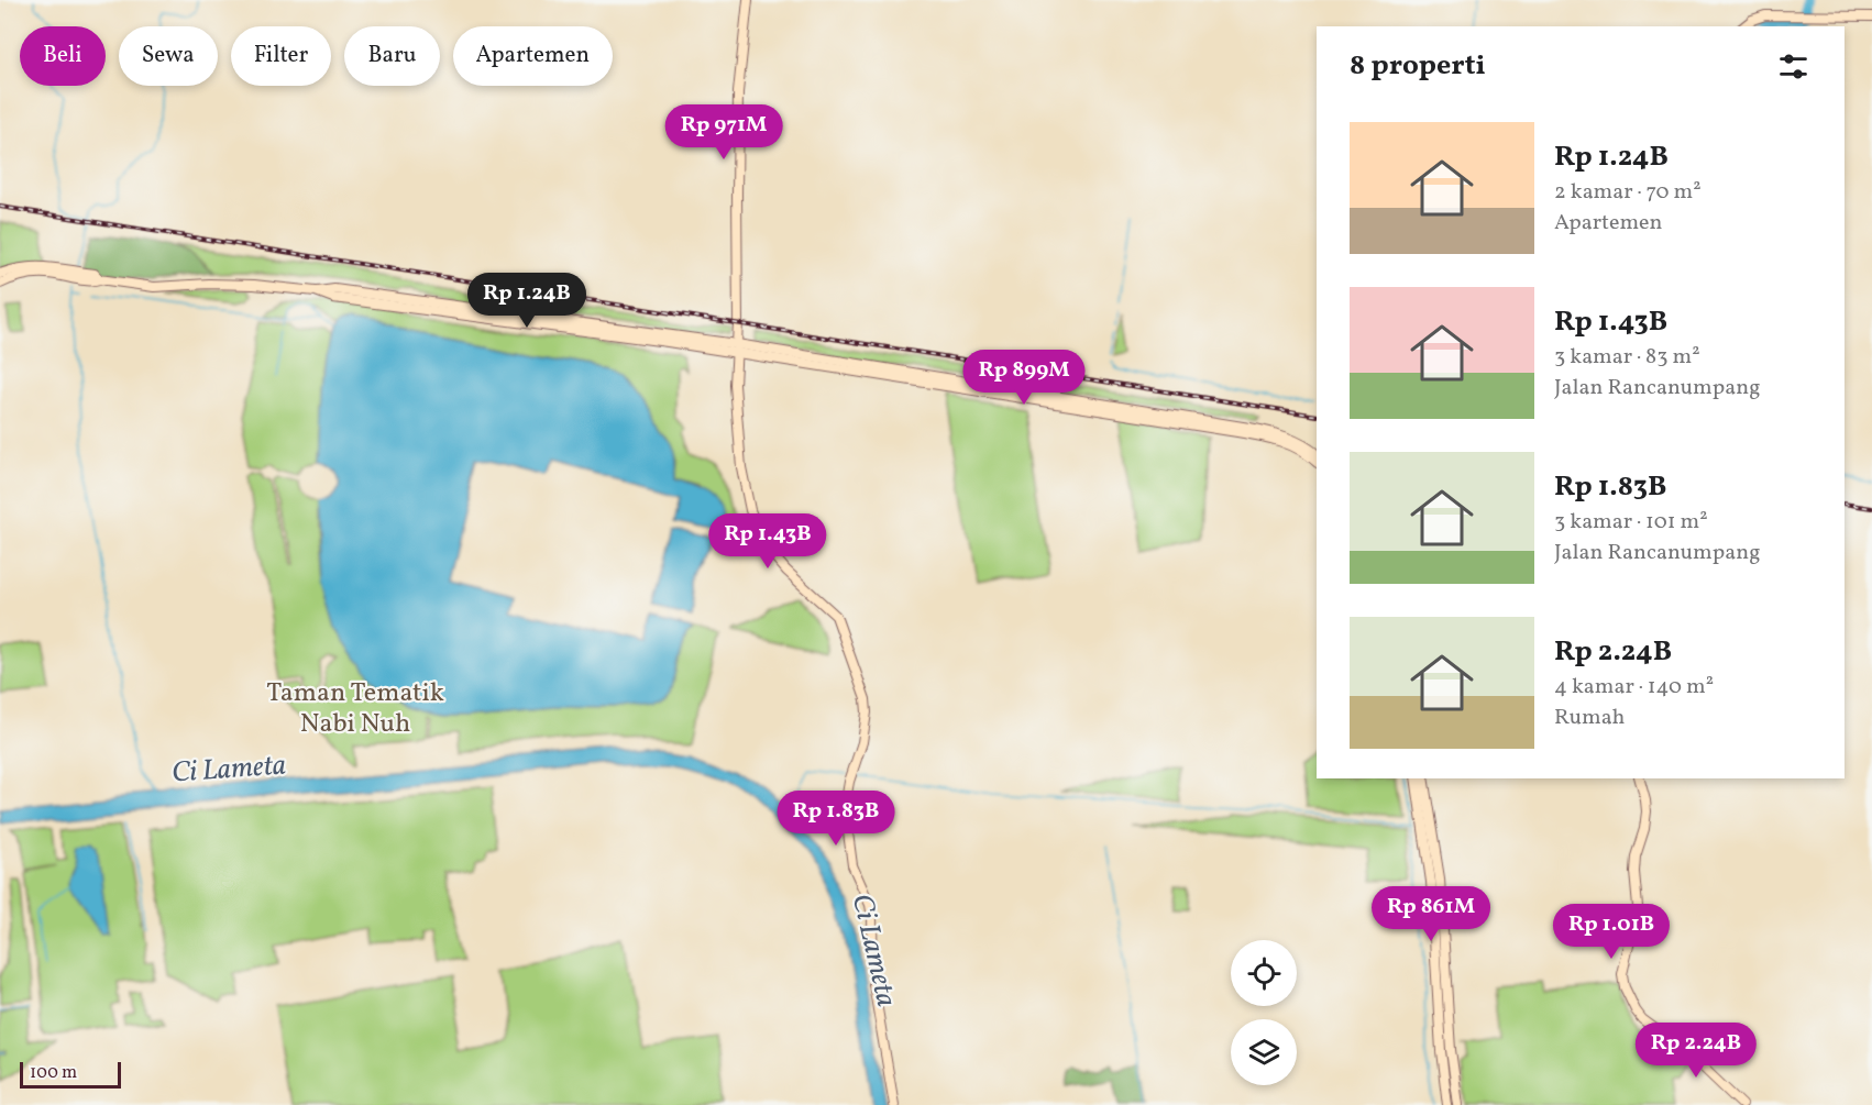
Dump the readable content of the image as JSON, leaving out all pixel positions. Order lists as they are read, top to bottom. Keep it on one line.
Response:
{"water":["Ci Lameta"],"parks":["Taman Tematik Nabi Nuh"],"scale_bar":"100 m","page":{"chip":["Beli","Sewa","Filter","Baru","Apartemen"],"heading":"8 properti","price":["Rp 971M","Rp 1.24B","Rp 899M","Rp 1.43B","Rp 1.83B","Rp 861M","Rp 1.01B","Rp 2.24B"],"list":[{"name":"Rp 1.24B","note":"2 kamar · 70 m² · Apartemen"},{"name":"Rp 1.43B","note":"3 kamar · 83 m² · Jalan Rancanumpang"},{"name":"Rp 1.83B","note":"3 kamar · 101 m² · Jalan Rancanumpang"},{"name":"Rp 2.24B","note":"4 kamar · 140 m² · Rumah"}],"scale":"100 m"}}
